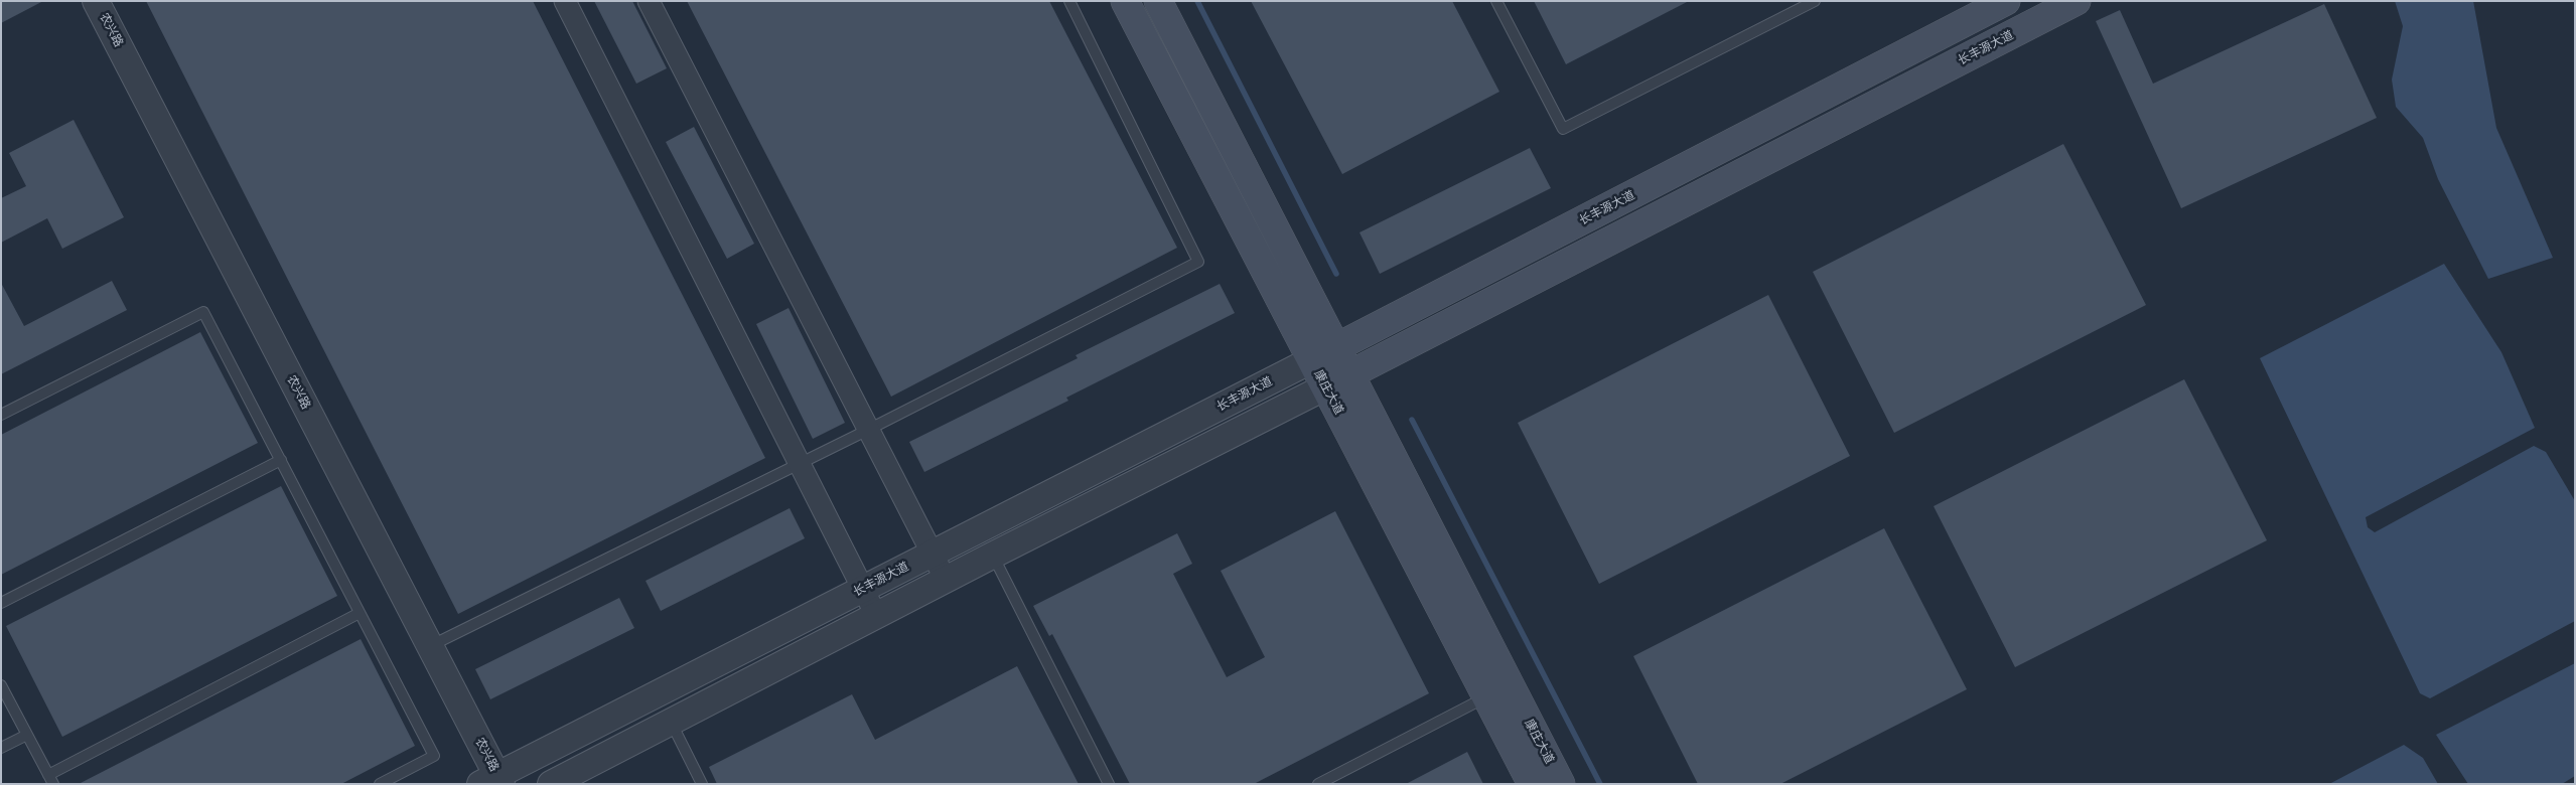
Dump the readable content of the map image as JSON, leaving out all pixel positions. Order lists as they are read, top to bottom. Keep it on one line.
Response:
{"streets":{"main road":["长丰源大道","康庄大道"],"street":["农兴路"]},"crossings":[["农兴路","长丰源大道"],["长丰源大道","康庄大道"]]}
